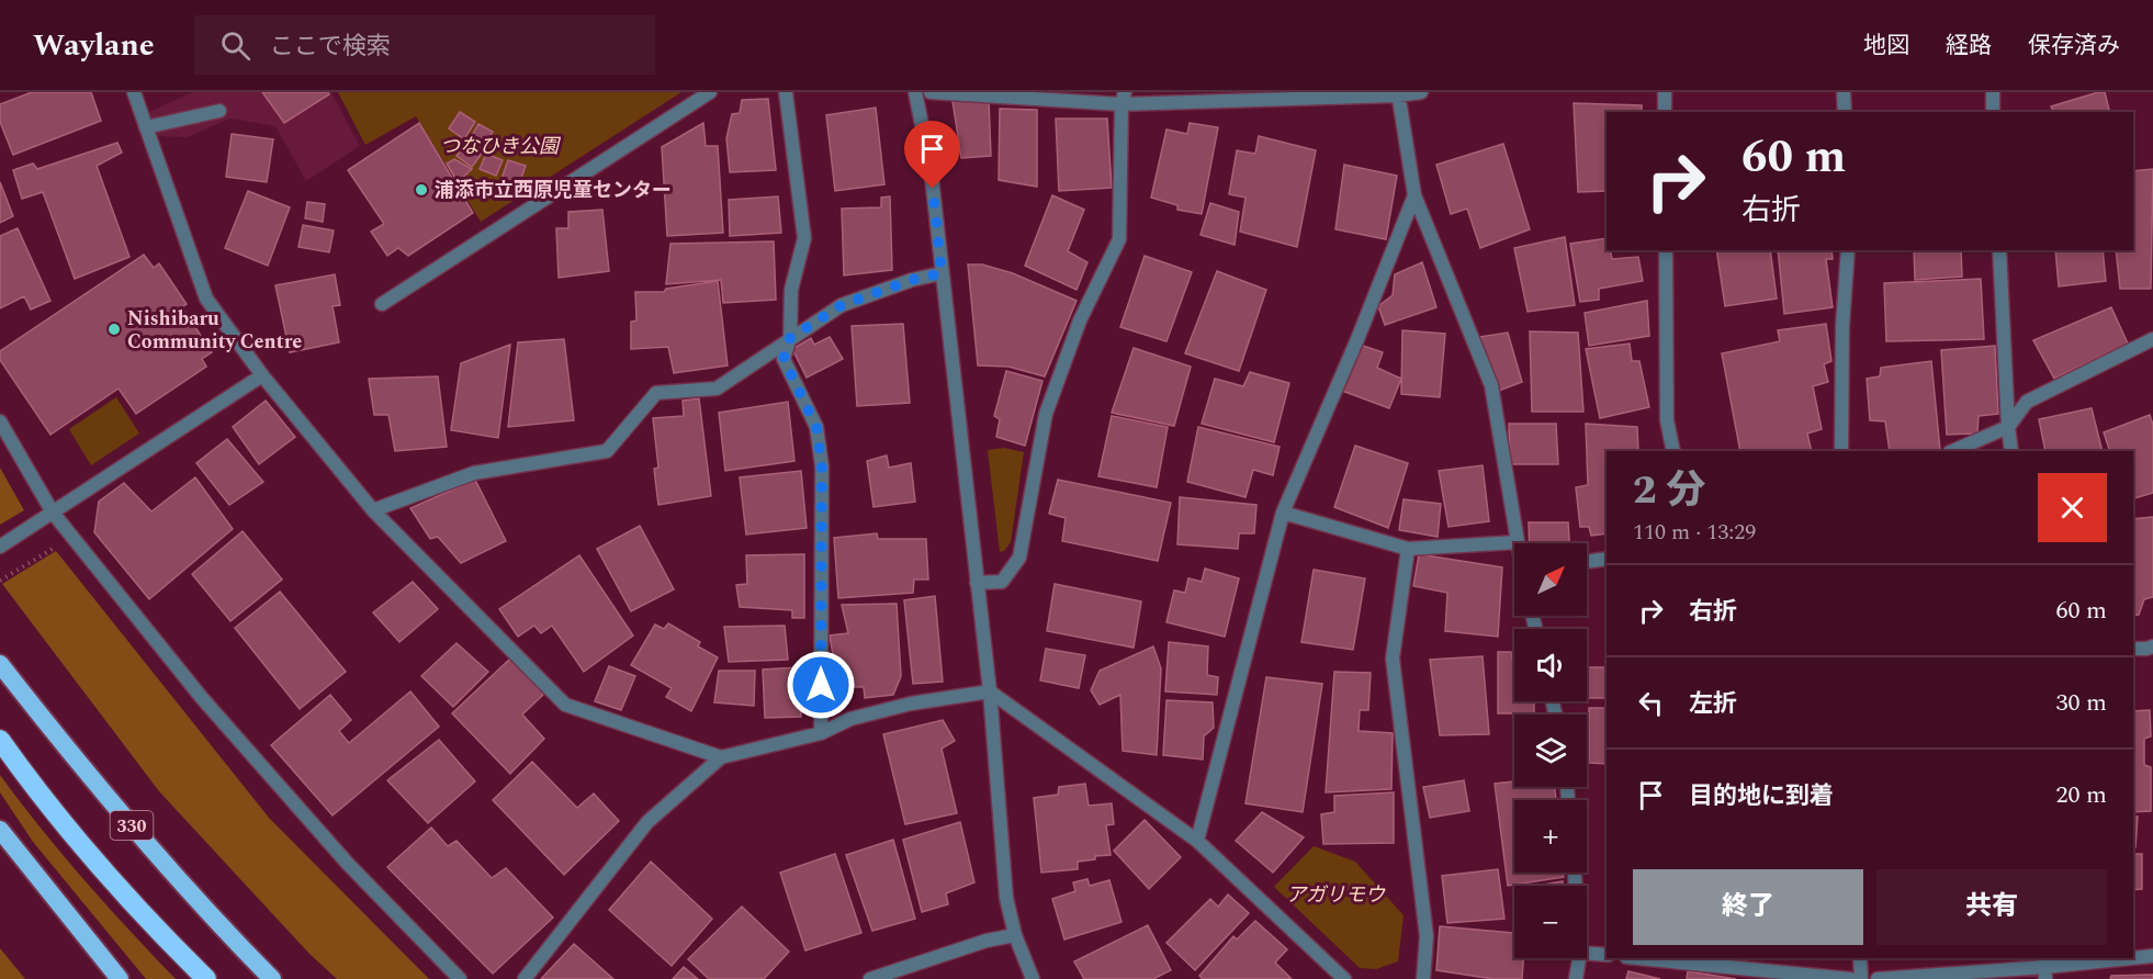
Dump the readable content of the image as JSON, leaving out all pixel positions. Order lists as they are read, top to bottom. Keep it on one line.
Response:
{"streets":{"highway":["330"]},"parks":["つなひき公園","アガリモウ"],"places":["浦添市立西原児童センター","Nishibaru Community Centre"],"north":"top right","page":{"header":"Waylane","search":"ここで検索","nav":["地図","経路","保存済み"],"turn":["60 m","右折"],"heading":["2 分","110 m · 13:29"],"map_buttons":["+","−"],"list":[{"name":"右折","value":"60 m"},{"name":"左折","value":"30 m"},{"name":"目的地に到着","value":"20 m"}],"buttons":["終了","共有"]}}
